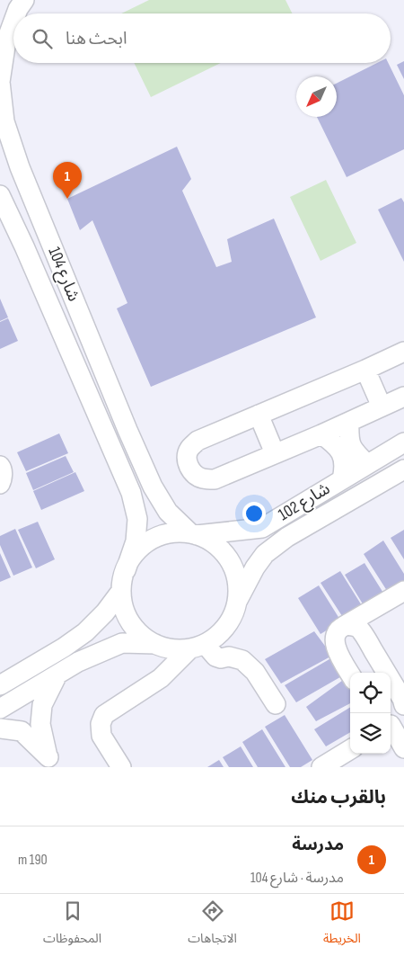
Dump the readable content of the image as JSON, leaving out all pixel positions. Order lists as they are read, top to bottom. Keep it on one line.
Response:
{"streets":{"street":["شارع 104","شارع 102"]},"crossings":[["شارع 104","شارع 102"]],"north":"bottom left","page":{"search":"ابحث هنا","pins":"1","heading":"بالقرب منك","list":[{"mark":"1","name":"مدرسة","note":"مدرسة · شارع 104","value":"190 m"}],"nav":["الخريطة","الاتجاهات","المحفوظات"]}}
